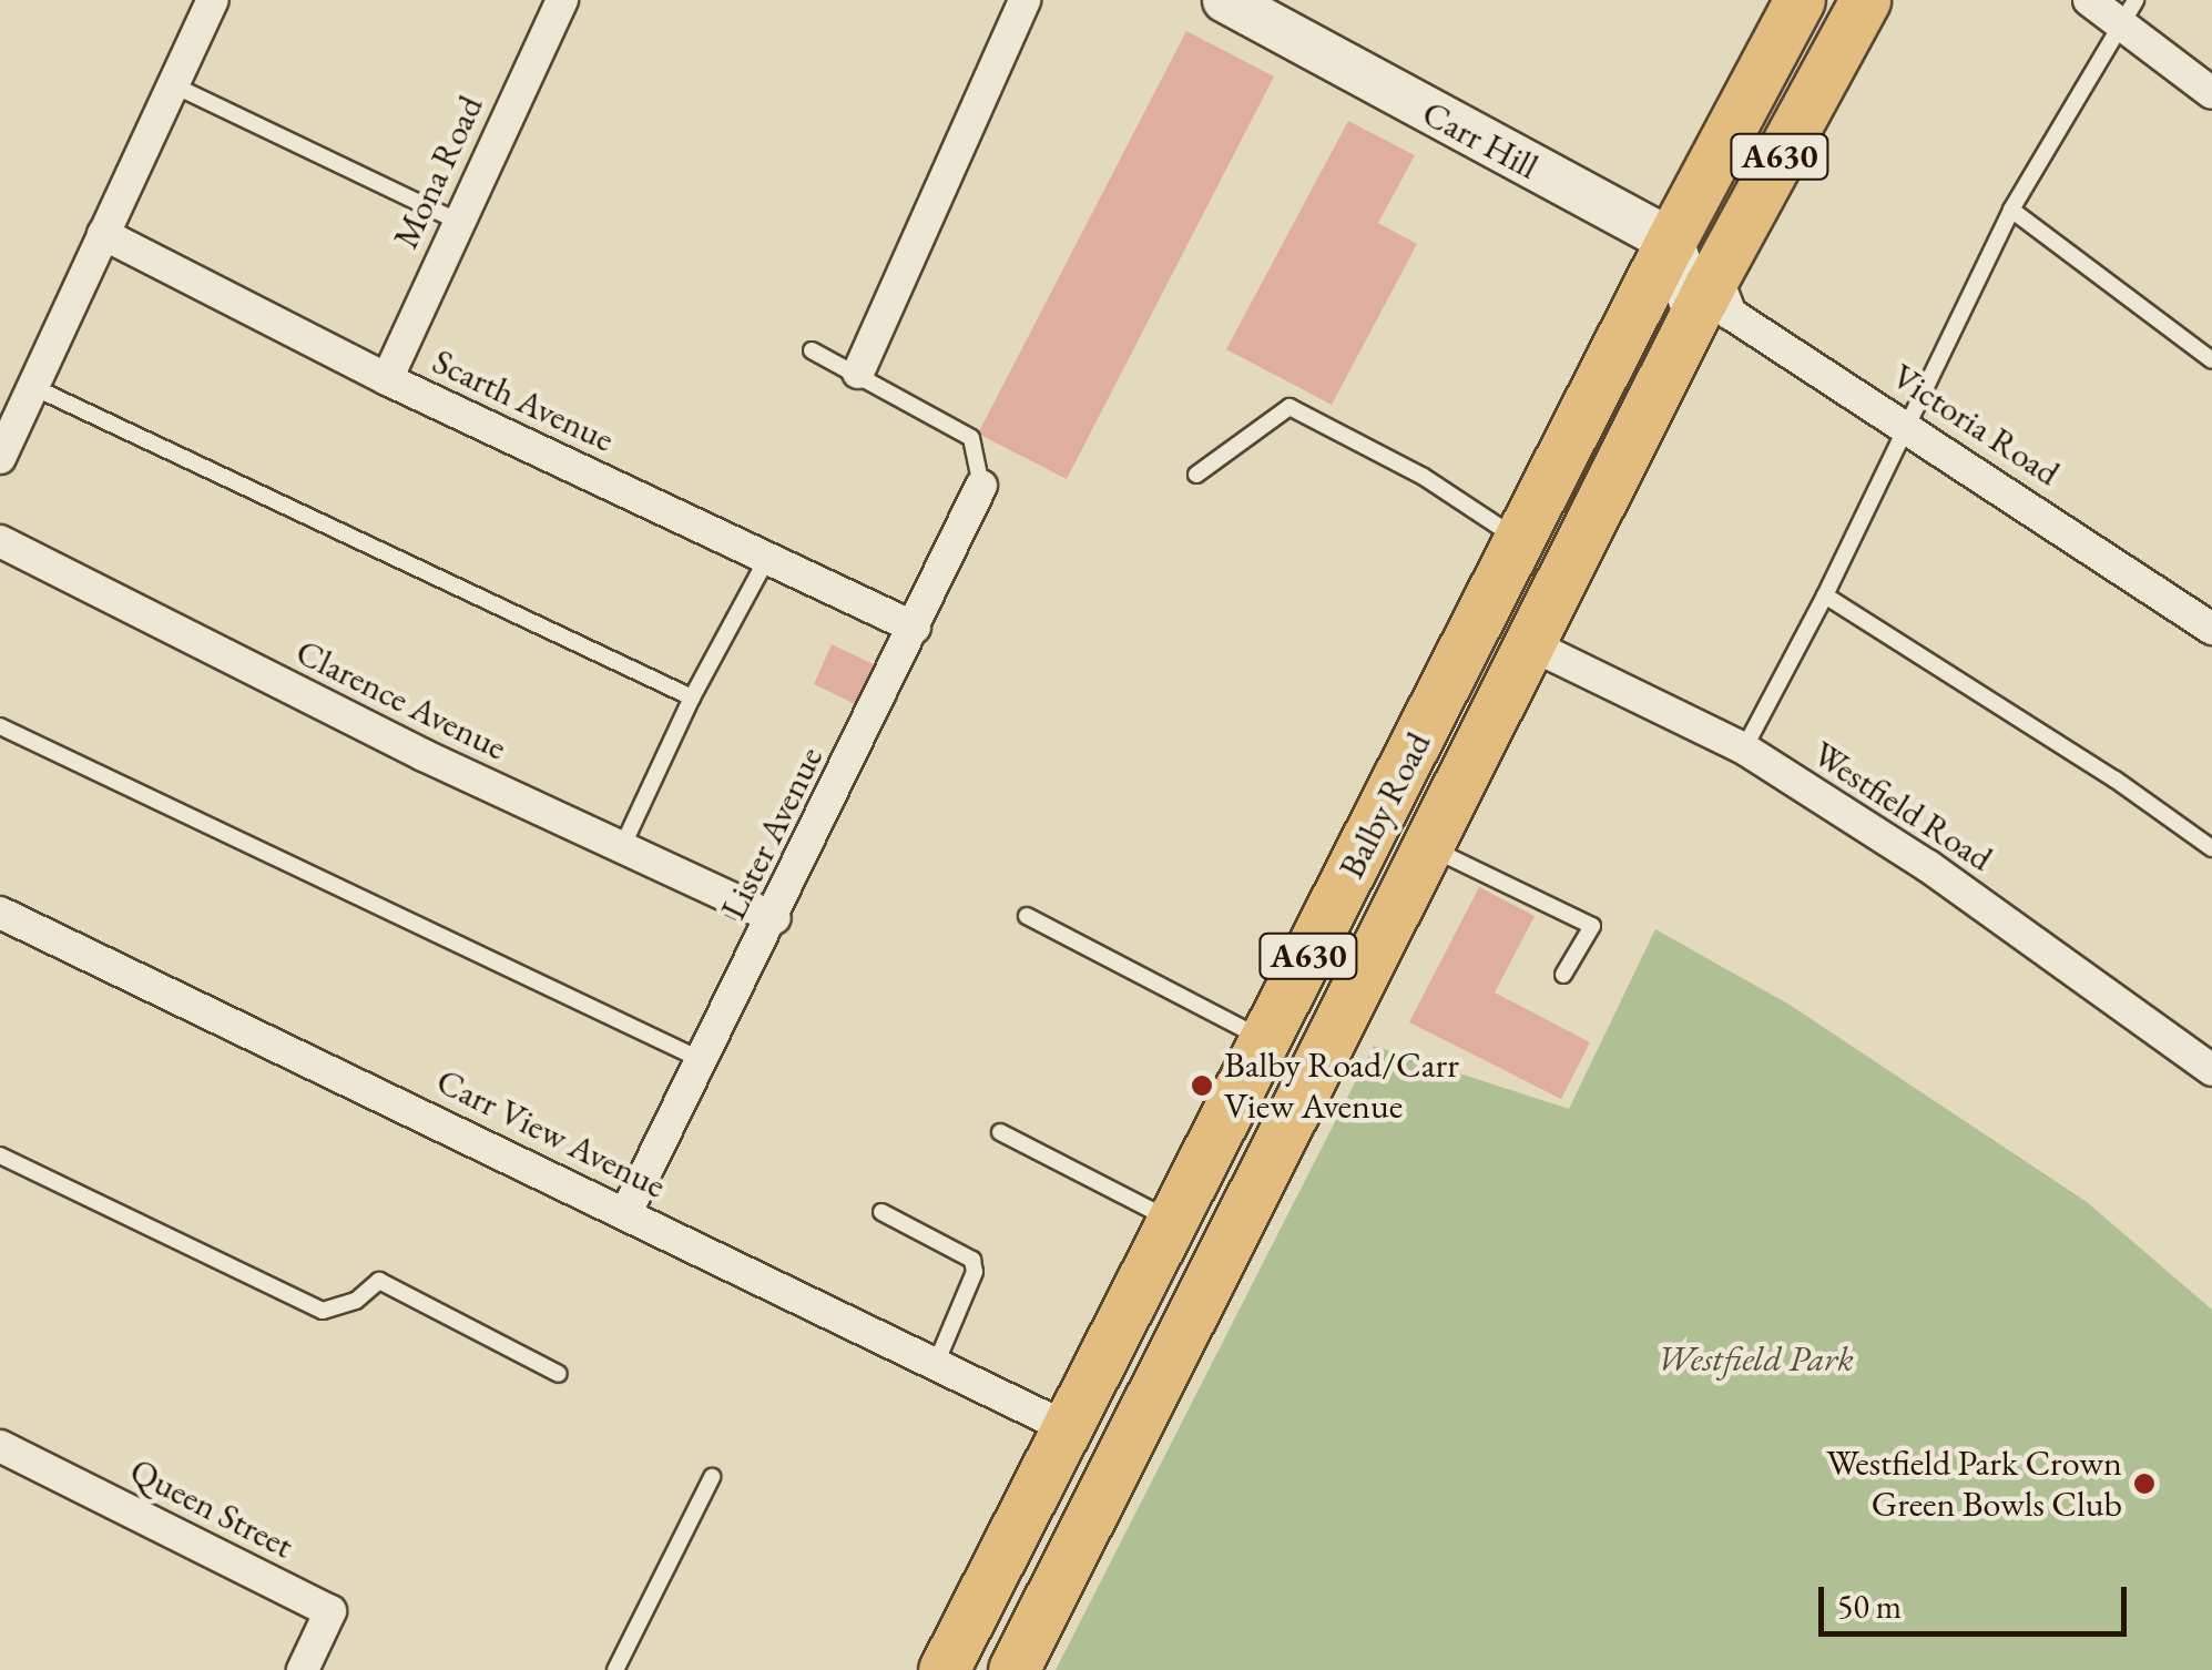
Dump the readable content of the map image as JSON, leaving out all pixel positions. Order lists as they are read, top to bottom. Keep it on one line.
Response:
{"streets":{"main road":["A630","Balby Road"],"street":["Carr Hill","Mona Road","Scarth Avenue","Victoria Road","Clarence Avenue","Westfield Road","Lister Avenue","Carr View Avenue","Queen Street"]},"crossings":[["Carr Hill","Balby Road"],["Mona Road","Scarth Avenue"],["Scarth Avenue","Lister Avenue"],["Victoria Road","Balby Road"],["Clarence Avenue","Lister Avenue"],["Balby Road","Westfield Road"],["Balby Road","Carr View Avenue"],["Lister Avenue","Carr View Avenue"]],"parks":["Westfield Park"],"places":["Balby Road/Carr View Avenue","Westfield Park Crown Green Bowls Club"],"scale_bar":"50 m"}
